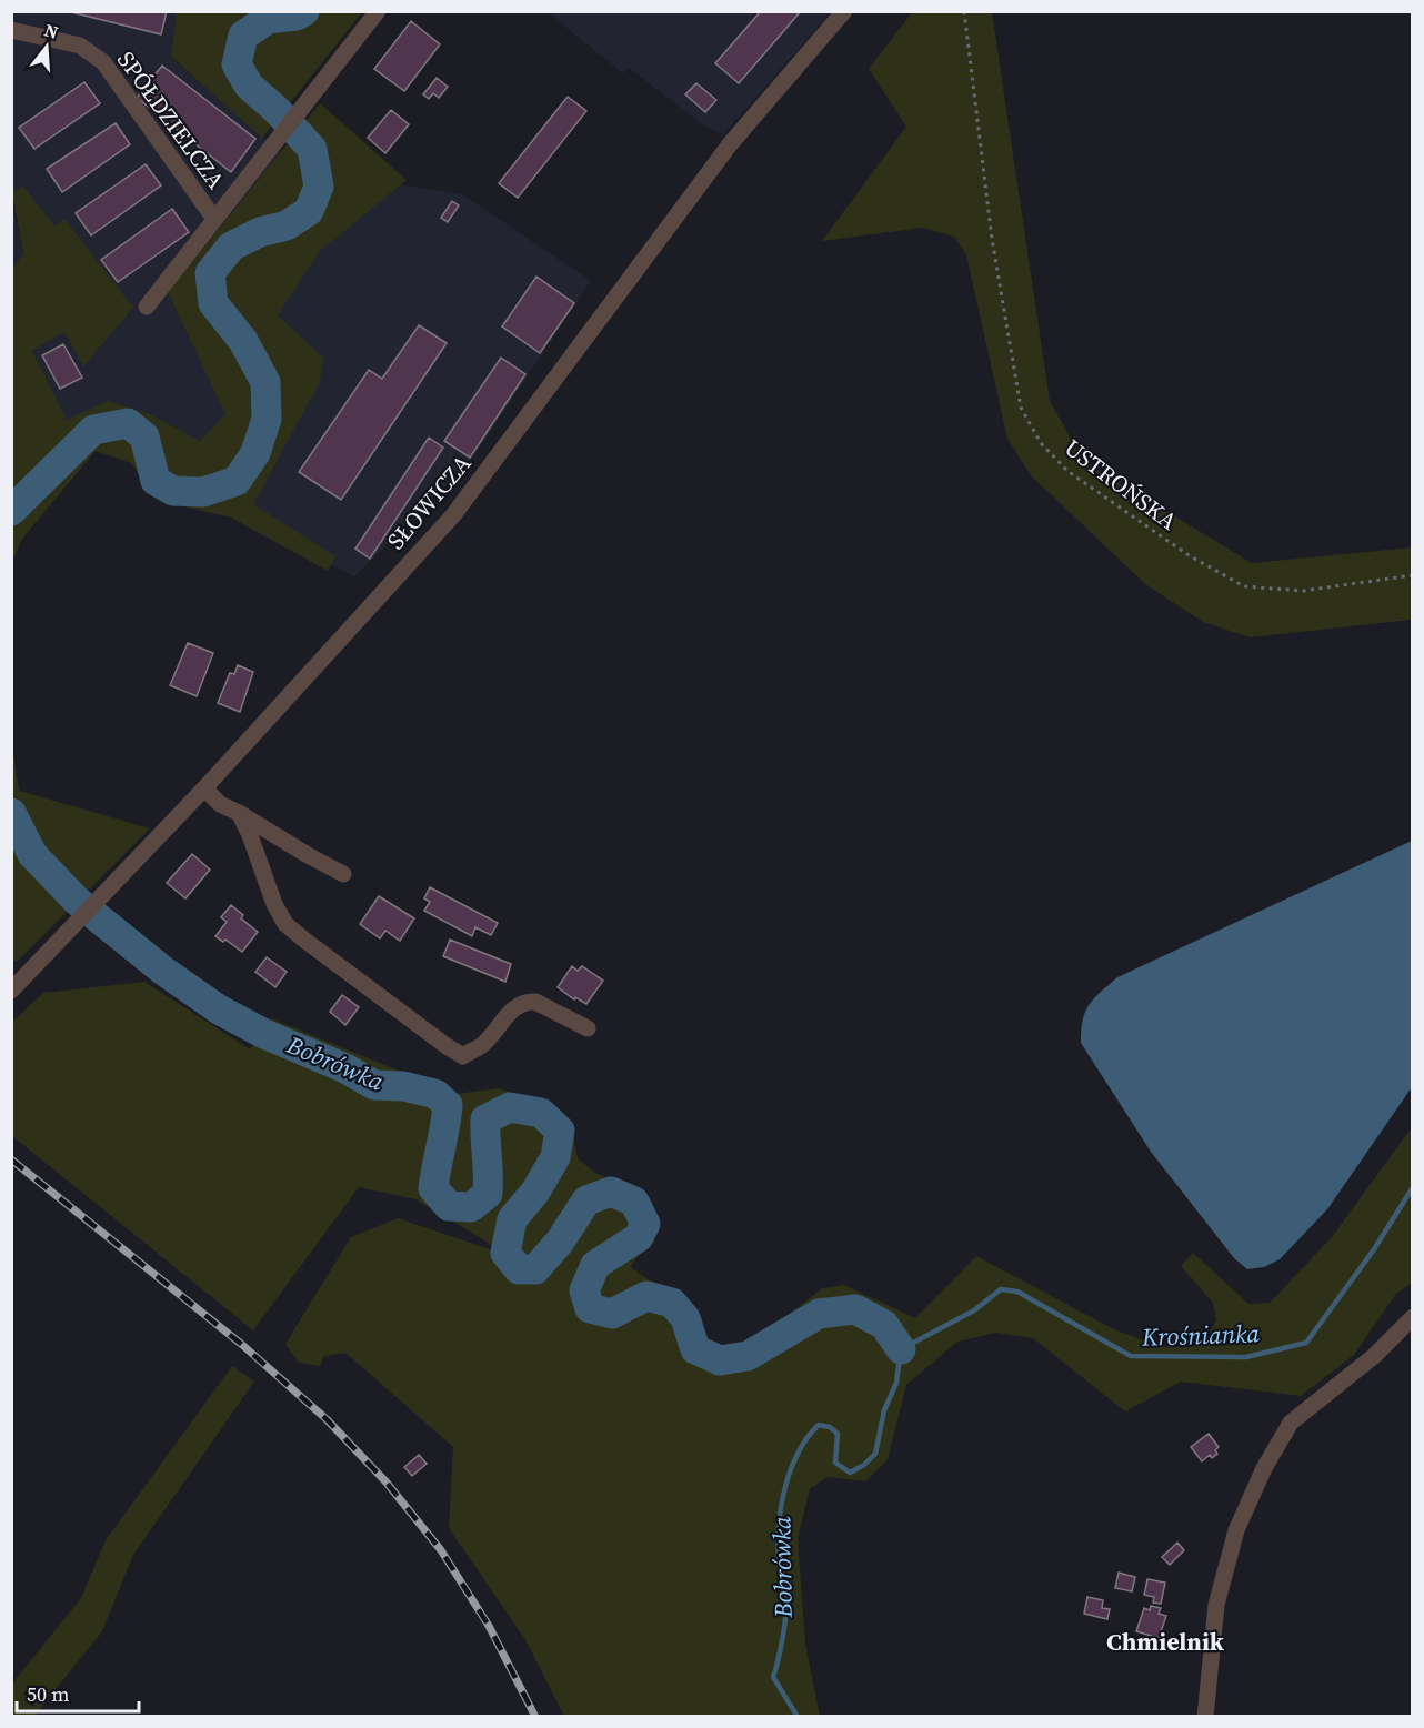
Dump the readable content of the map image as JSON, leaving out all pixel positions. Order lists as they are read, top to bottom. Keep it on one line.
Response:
{"streets":{"street":["SPÓŁDZIELCZA","SŁOWICZA"],"path":["USTROŃSKA"]},"districts":["Chmielnik"],"water":["Bobrówka","Krośnianka"],"scale_bar":"50 m","north":"top"}
